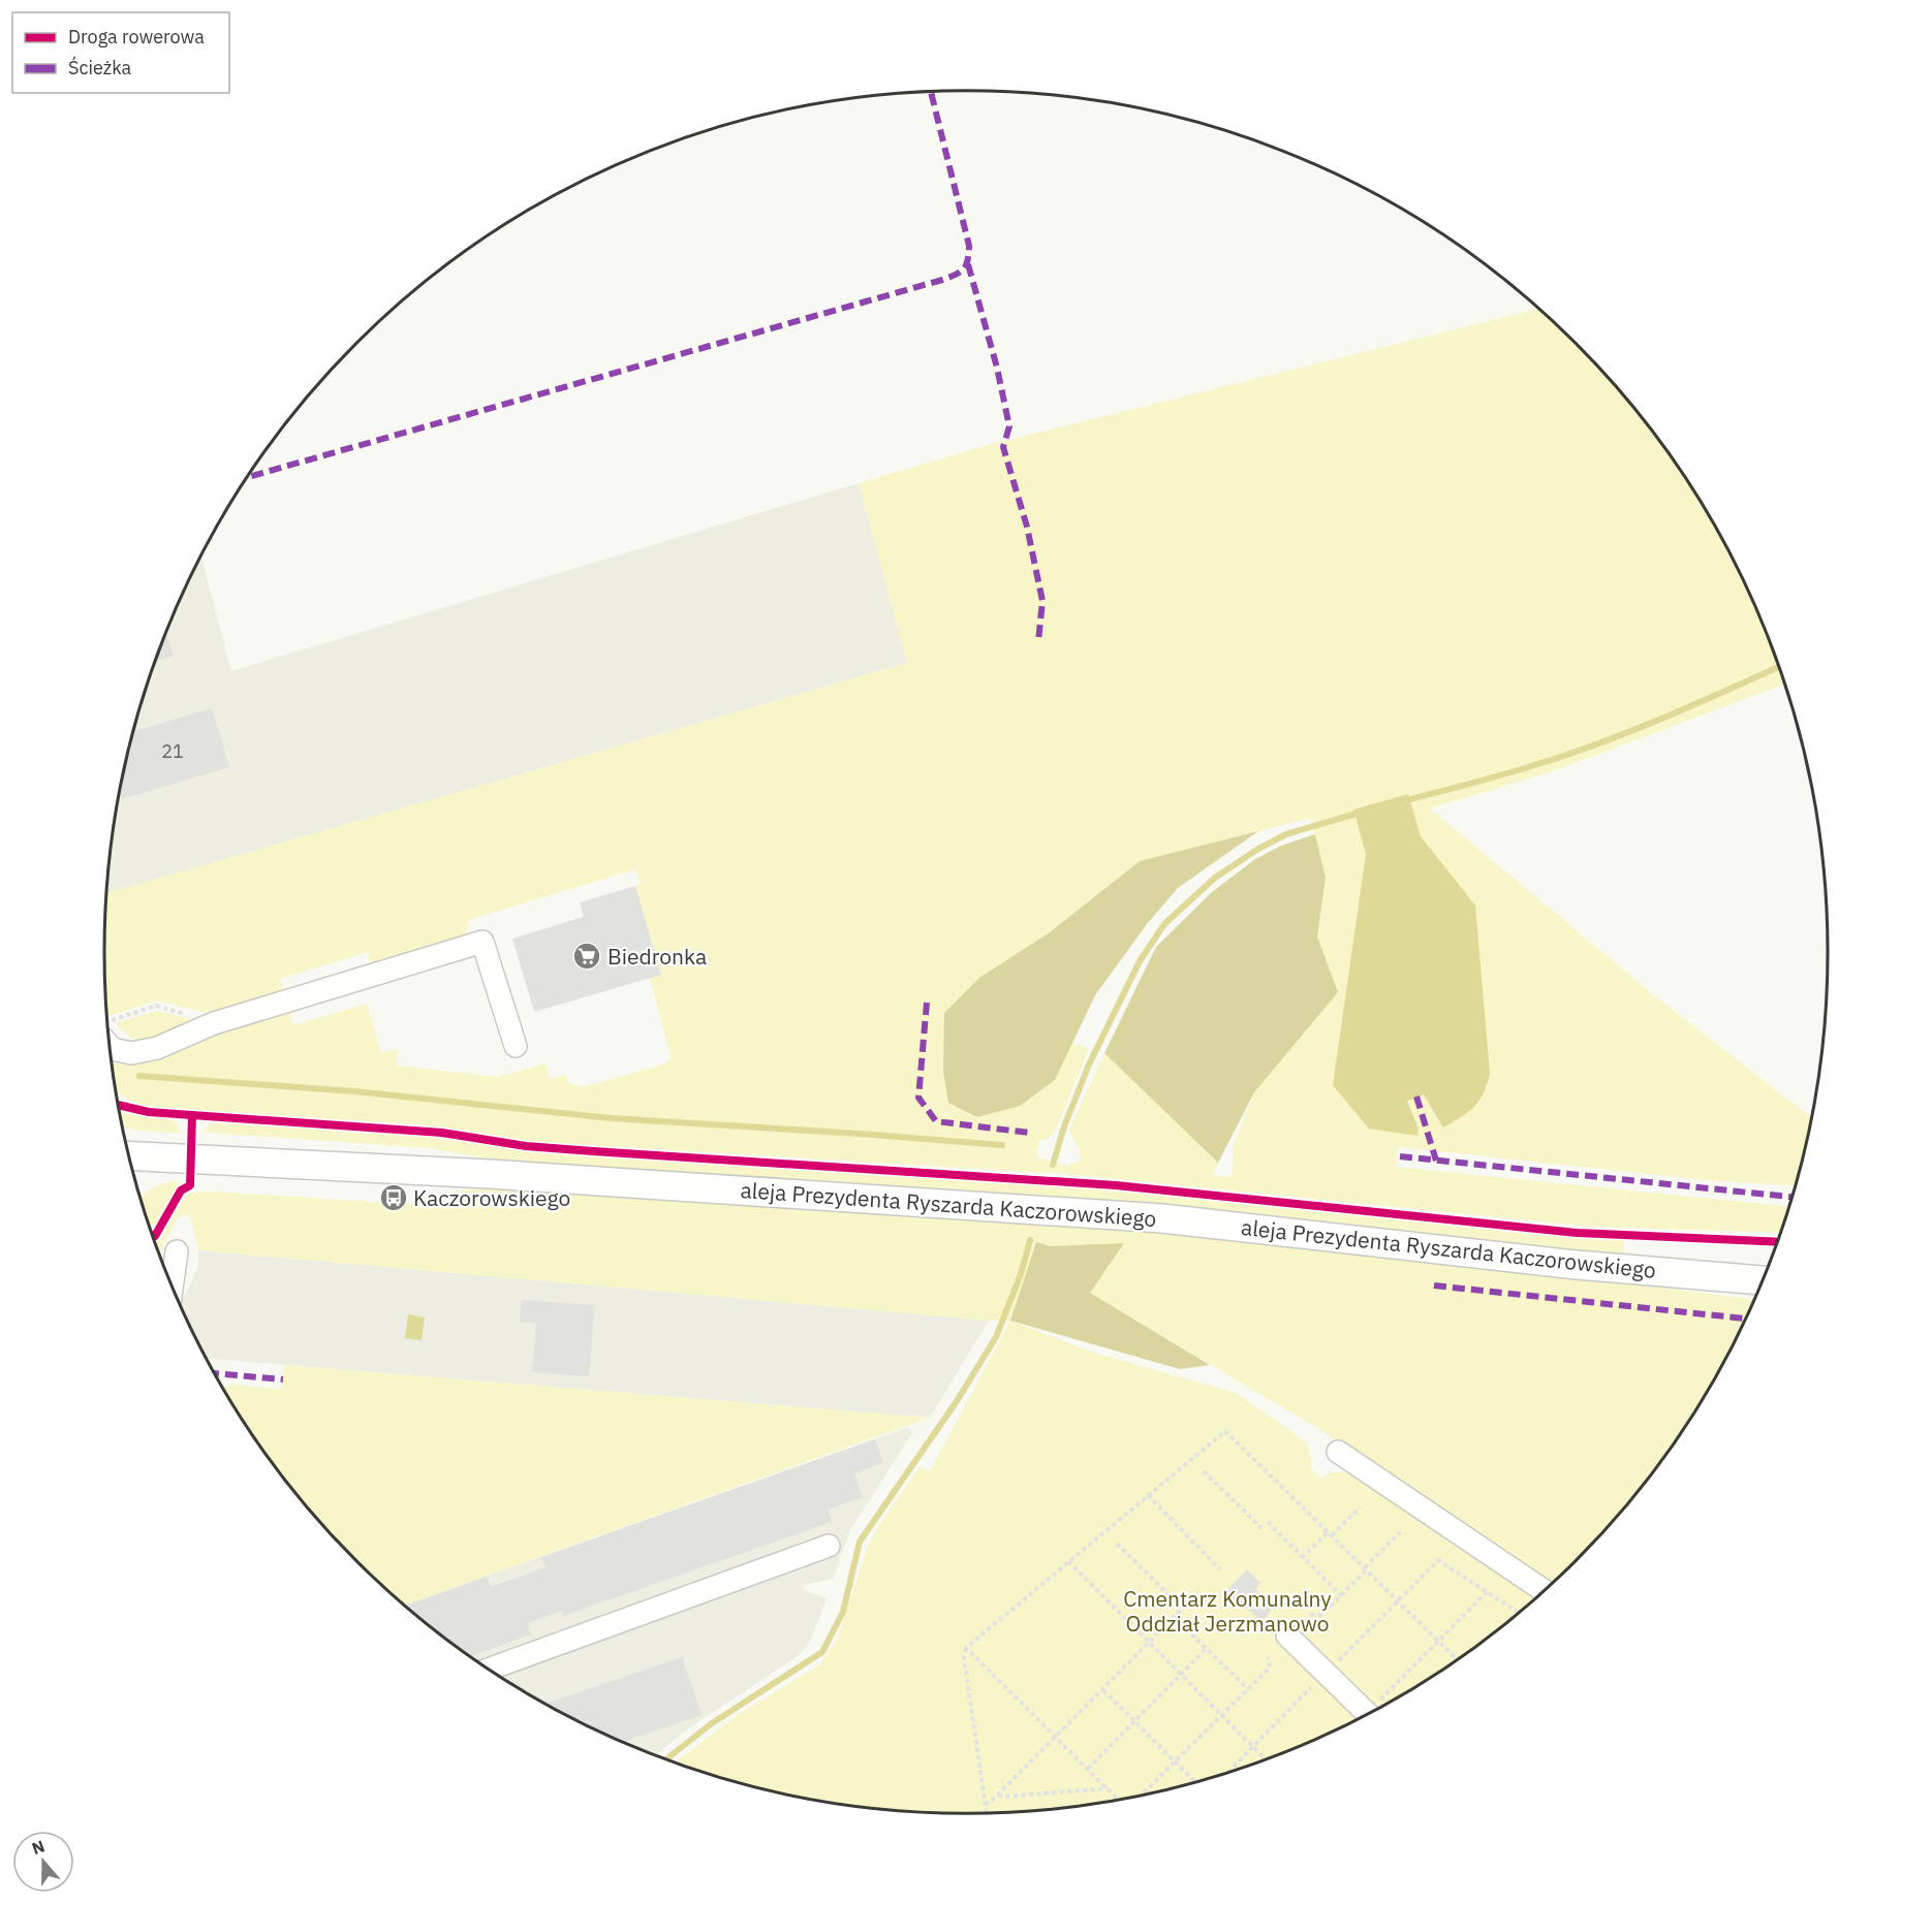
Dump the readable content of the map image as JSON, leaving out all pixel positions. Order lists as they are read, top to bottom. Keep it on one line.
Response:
{"streets":{"main road":["aleja Prezydenta Ryszarda Kaczorowskiego"]},"parks":["Cmentarz Komunalny Oddział Jerzmanowo"],"places":{"supermarket":["Biedronka"],"bus stop":["Kaczorowskiego"]},"house_numbers":["21"],"legend":["Droga rowerowa","Ścieżka"],"north":"top"}
